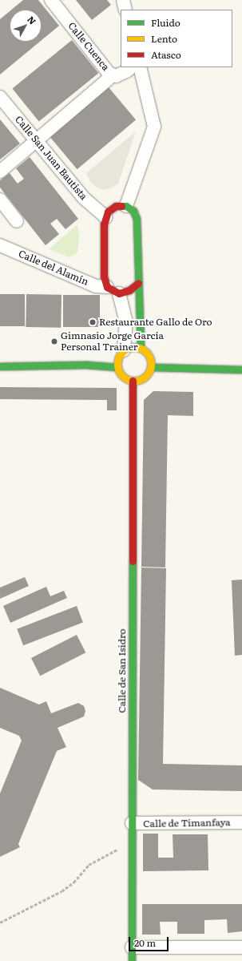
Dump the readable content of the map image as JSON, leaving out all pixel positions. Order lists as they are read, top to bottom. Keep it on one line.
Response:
{"streets":{"street":["Calle Cuenca","Calle San Juan Bautista","Calle del Alamín","Calle de San Isidro","Calle de Timanfaya"]},"crossings":[["Calle de San Isidro","Calle de Timanfaya"]],"places":["Restaurante Gallo de Oro","Gimnasio Jorge García Personal Trainer"],"legend":["Fluido","Lento","Atasco"],"scale_bar":"20 m","north":"top right"}
